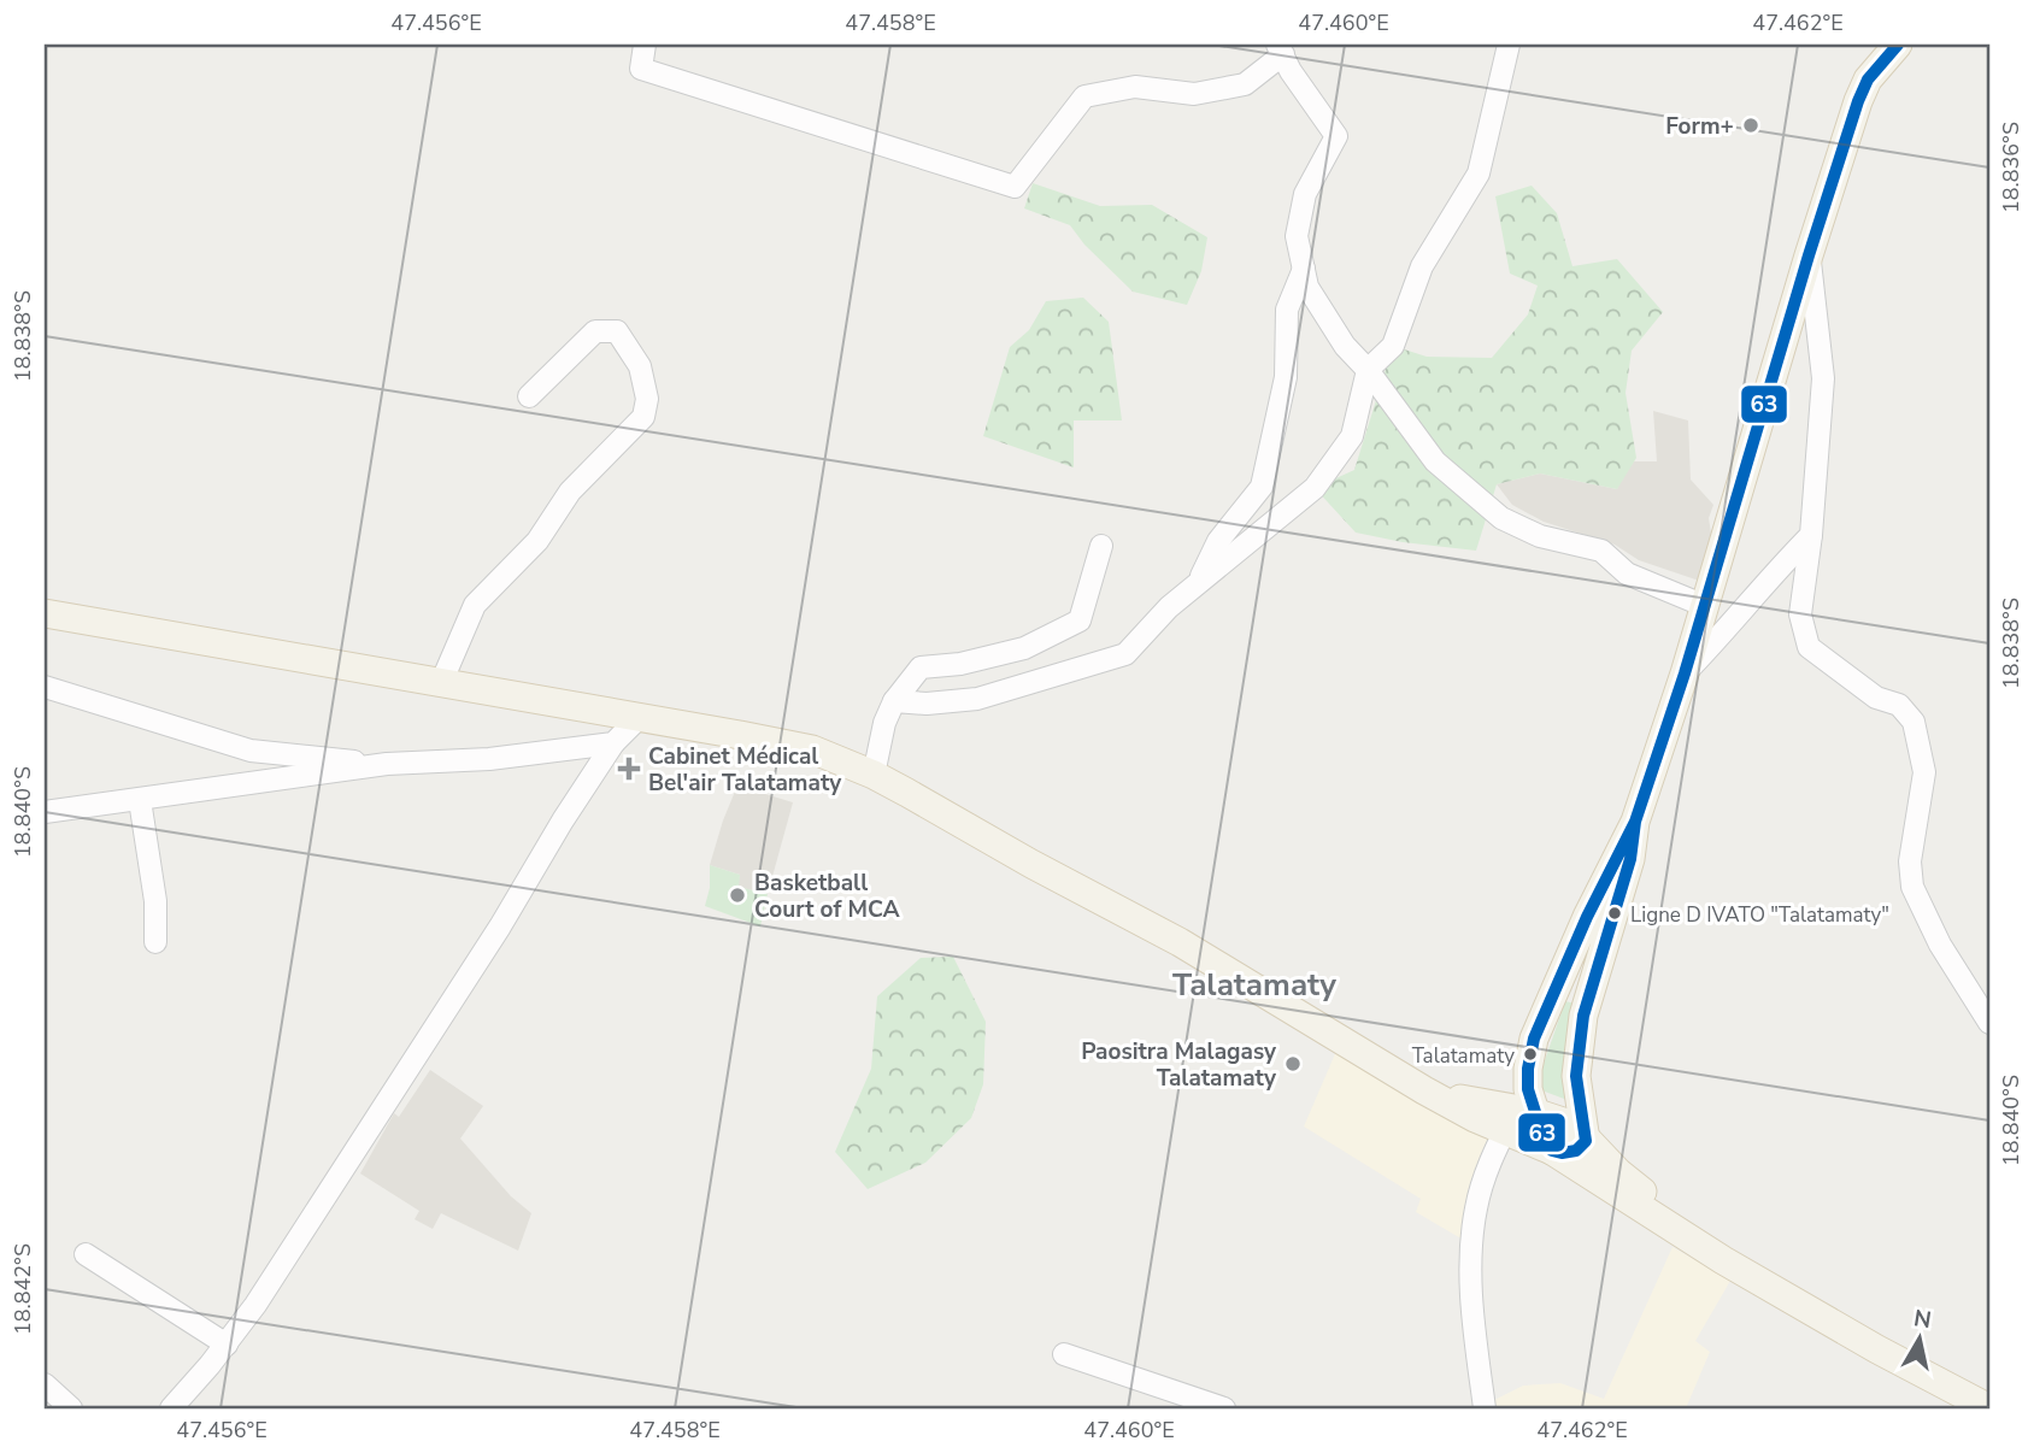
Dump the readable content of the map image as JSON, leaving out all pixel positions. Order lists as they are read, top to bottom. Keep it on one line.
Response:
{"districts":["Talatamaty"],"places":{"other":["Form+","Basketball Court of MCA","Ligne D IVATO \"Talatamaty\"","Talatamaty","Paositra Malagasy Talatamaty"],"health":["Cabinet Médical Bel'air Talatamaty"]},"lines":["transit line 63"],"north":"top","coordinates":["47.456°E","47.458°E","47.460°E","47.462°E","18.836°S","18.838°S","18.840°S","18.842°S"]}
